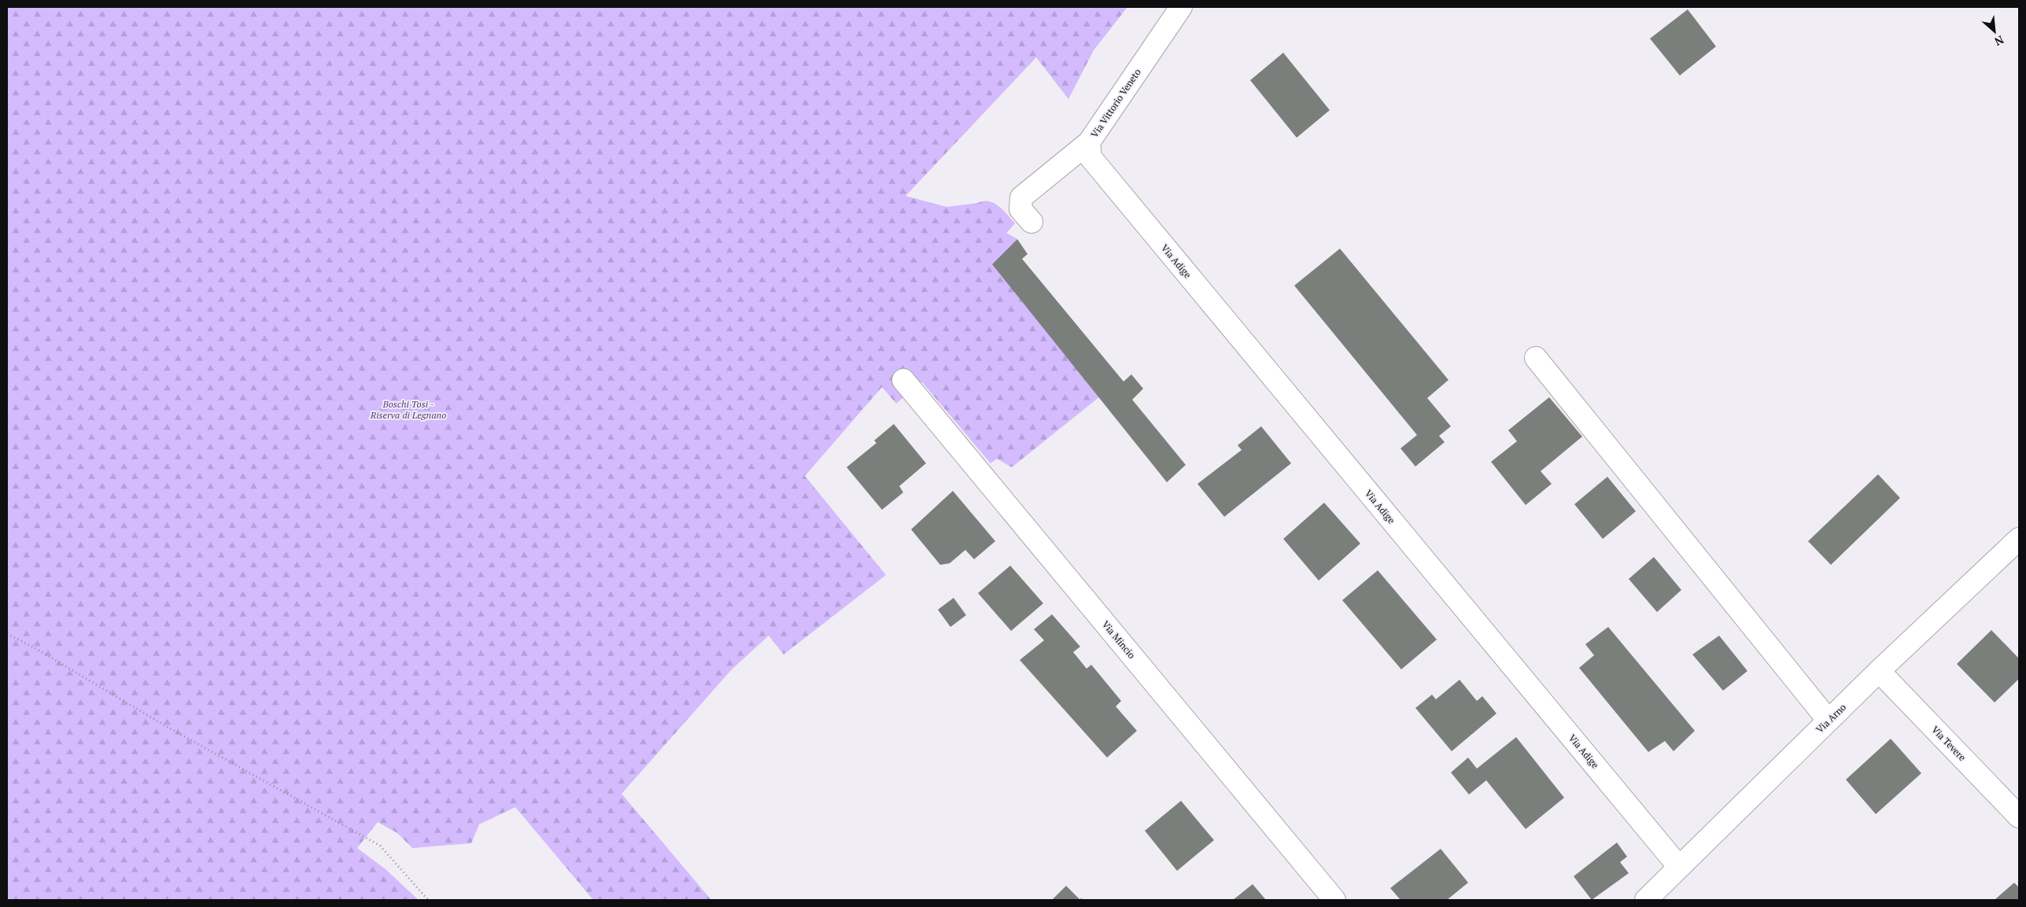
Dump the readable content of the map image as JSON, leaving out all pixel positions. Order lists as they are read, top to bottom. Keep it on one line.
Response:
{"streets":{"street":["Via Vittorio Veneto","Via Adige","Via Mincio","Via Arno","Via Tevere"]},"crossings":[["Via Vittorio Veneto","Via Adige"],["Via Adige","Via Arno"],["Via Arno","Via Tevere"]],"parks":["Boschi Tosi - Riserva di Legnano"],"north":"bottom right"}
